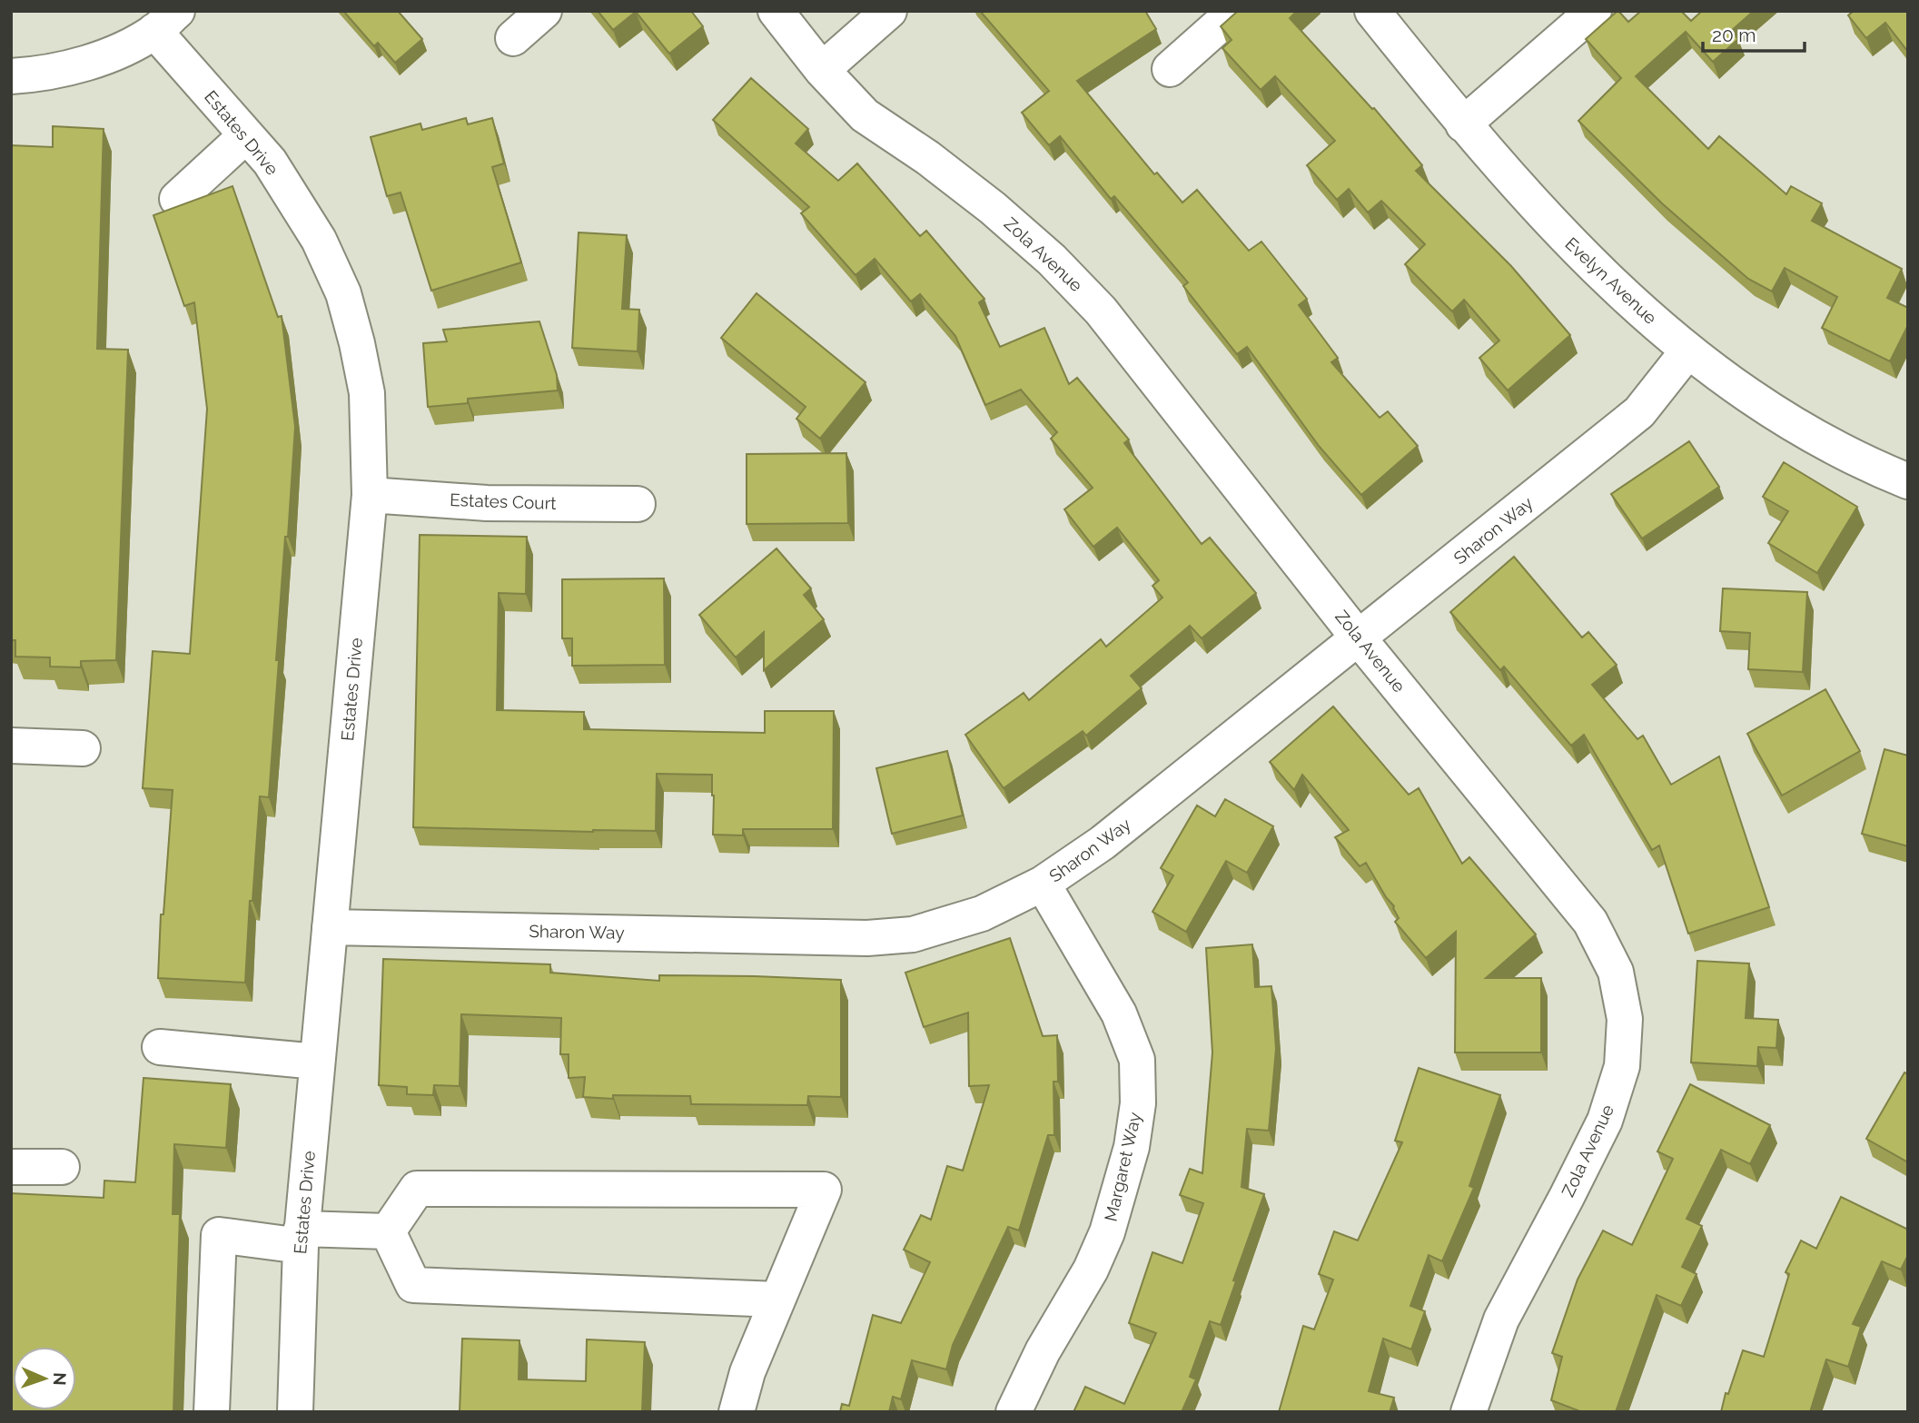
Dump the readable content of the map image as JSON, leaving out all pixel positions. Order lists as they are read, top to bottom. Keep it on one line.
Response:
{"streets":{"street":["Estates Drive","Zola Avenue","Evelyn Avenue","Estates Court","Sharon Way","Margaret Way"]},"crossings":[["Estates Drive","Estates Court"],["Estates Drive","Sharon Way"],["Zola Avenue","Sharon Way"],["Evelyn Avenue","Sharon Way"],["Sharon Way","Margaret Way"]],"scale_bar":"20 m","north":"right"}
